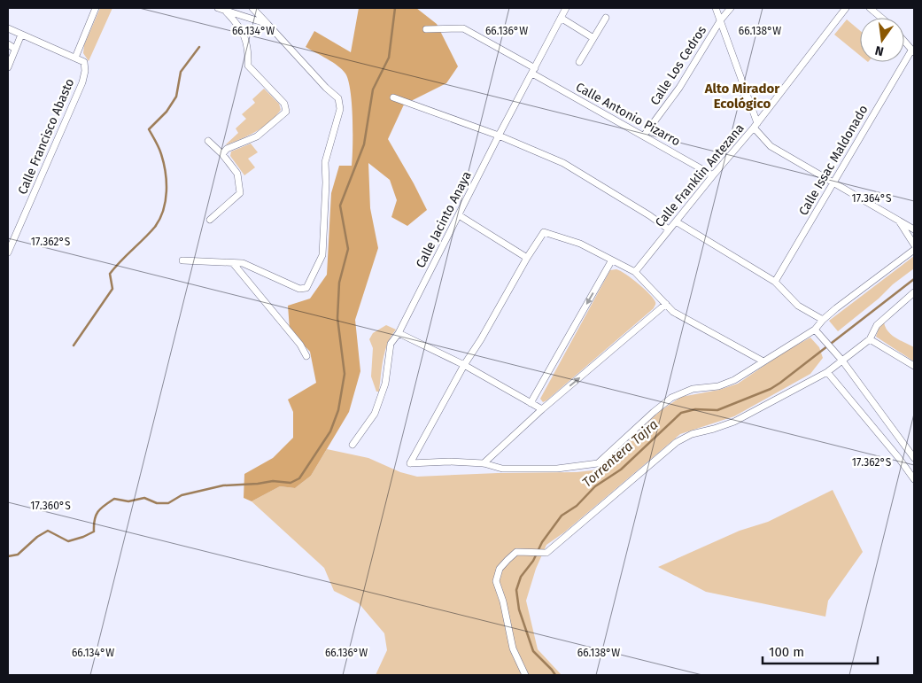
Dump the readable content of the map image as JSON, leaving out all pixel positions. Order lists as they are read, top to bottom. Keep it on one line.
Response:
{"streets":{"street":["Calle Los Cedros","Calle Antonio Pizarro","Calle Francisco Abasto","Calle Issac Maldonado","Calle Franklin Antezana","Calle Jacinto Anaya"]},"crossings":[["Calle Los Cedros","Calle Antonio Pizarro"],["Calle Antonio Pizarro","Calle Franklin Antezana"],["Calle Antonio Pizarro","Calle Jacinto Anaya"]],"districts":["Alto Mirador Ecológico"],"water":["Torrentera Tajra"],"scale_bar":"100 m","north":"bottom","coordinates":["66.134°W","66.136°W","66.138°W","17.364°S","17.362°S","17.360°S"]}
